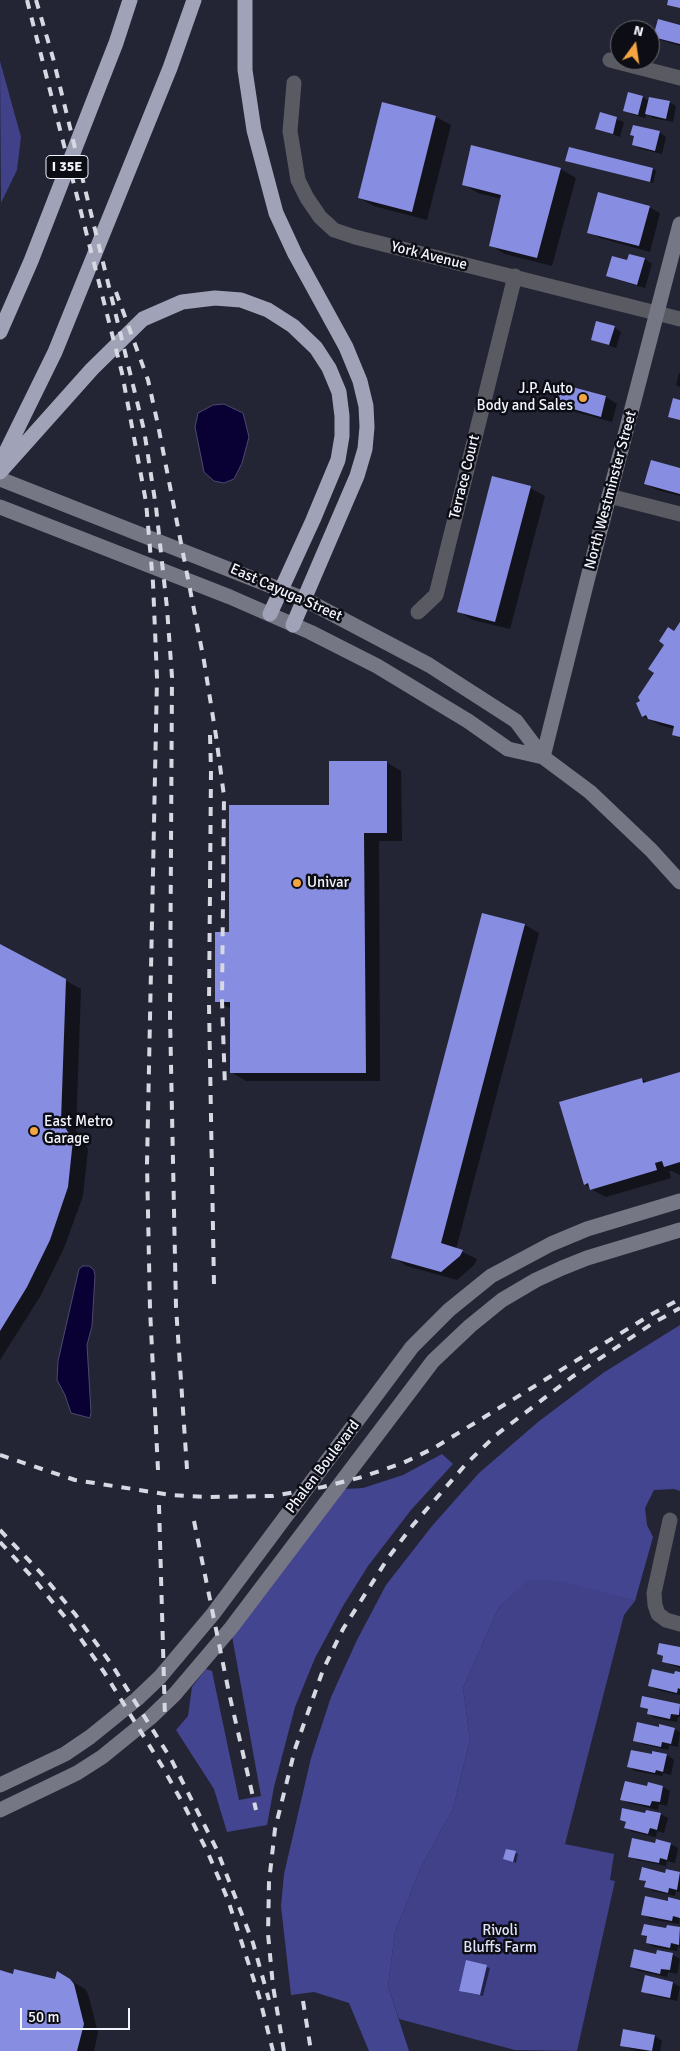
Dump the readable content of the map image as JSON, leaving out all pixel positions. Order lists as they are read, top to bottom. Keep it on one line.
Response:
{"streets":{"highway":["I 35E"],"main road":["North Westminster Street","East Cayuga Street","Phalen Boulevard"],"street":["York Avenue","Terrace Court"]},"crossings":[["York Avenue","Terrace Court"],["York Avenue","North Westminster Street"],["North Westminster Street","East Cayuga Street"]],"parks":["Rivoli Bluffs Farm"],"places":["J.P. Auto Body and Sales","Univar","East Metro Garage"],"scale_bar":"50 m","north":"top"}
